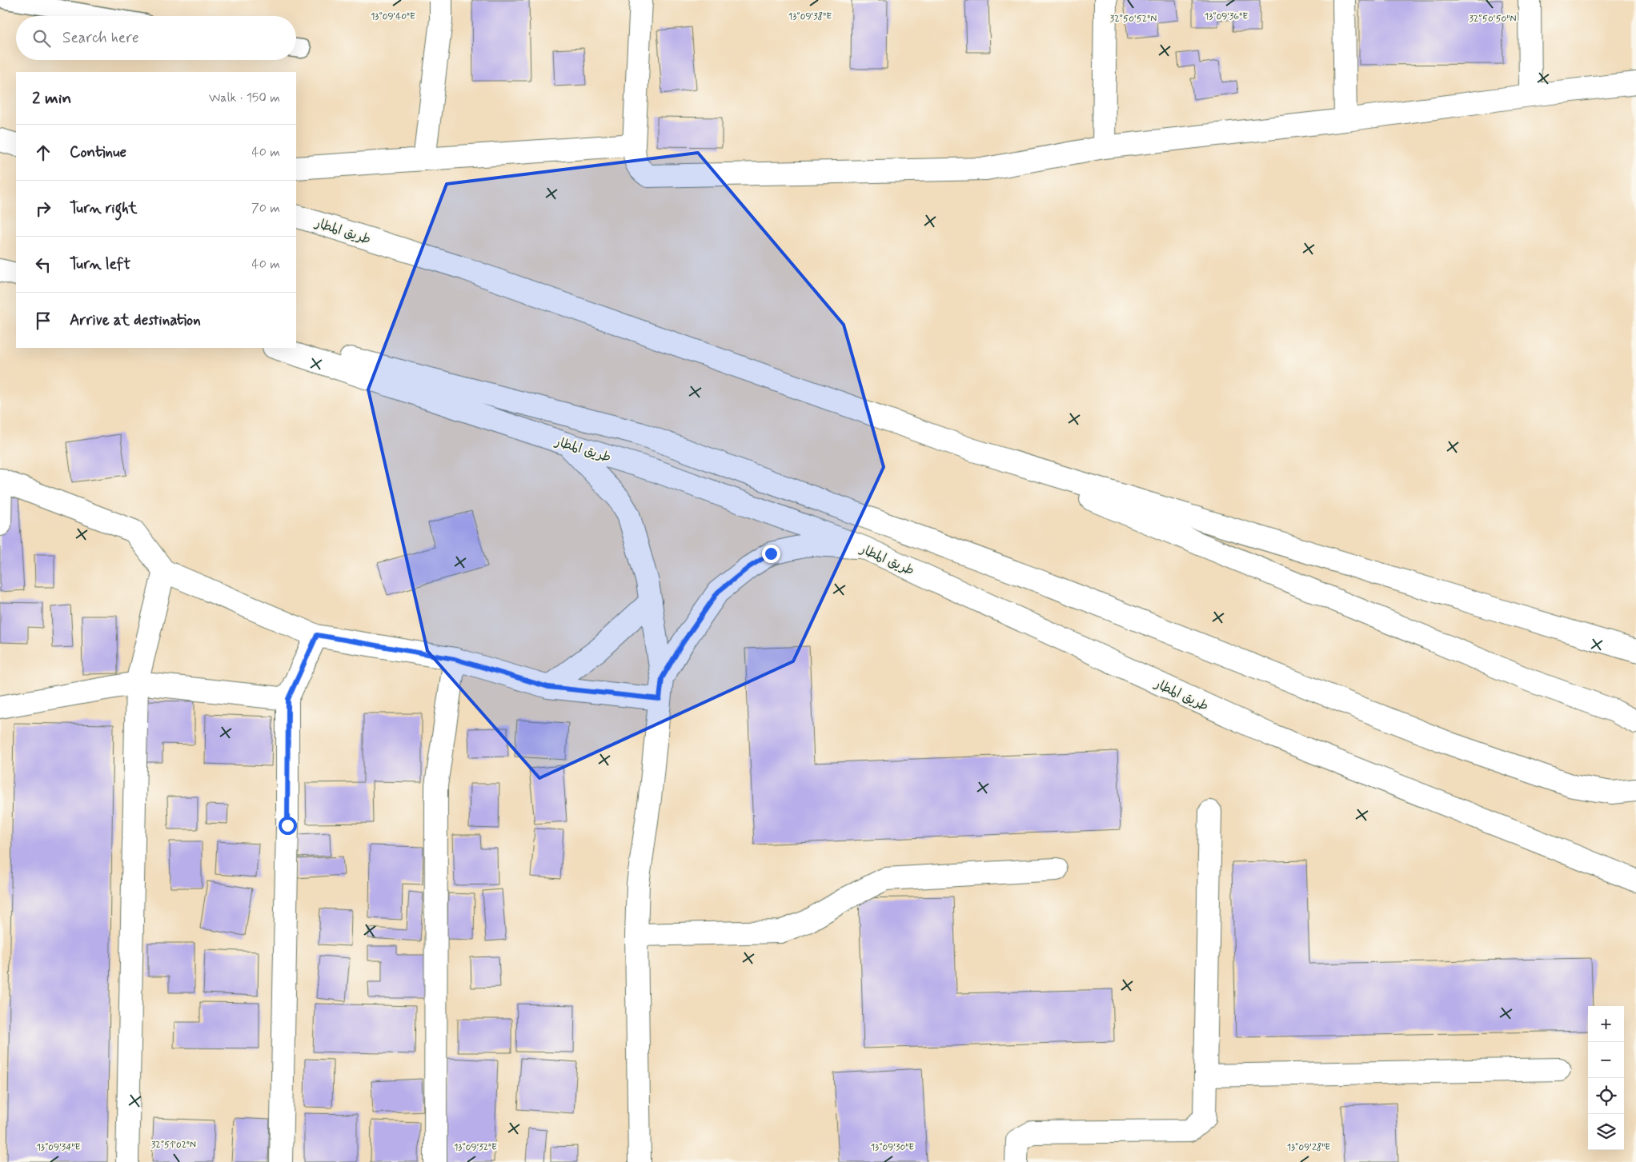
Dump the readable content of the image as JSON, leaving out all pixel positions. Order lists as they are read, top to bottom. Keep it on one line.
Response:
{"streets":{"main road":["طريق المطار"]},"page":{"search":"Search here","heading":["2 min","Walk · 150 m"],"list":[["Continue","40 m"],["Turn right","70 m"],["Turn left","40 m"],"Arrive at destination"],"map_buttons":["+","−"]},"coordinates":["13°09'36\"E","13°09'40\"E","13°09'38\"E","32°50'52\"N","32°50'50\"N","32°51'02\"N","13°09'34\"E","13°09'32\"E","13°09'30\"E","13°09'28\"E"]}
